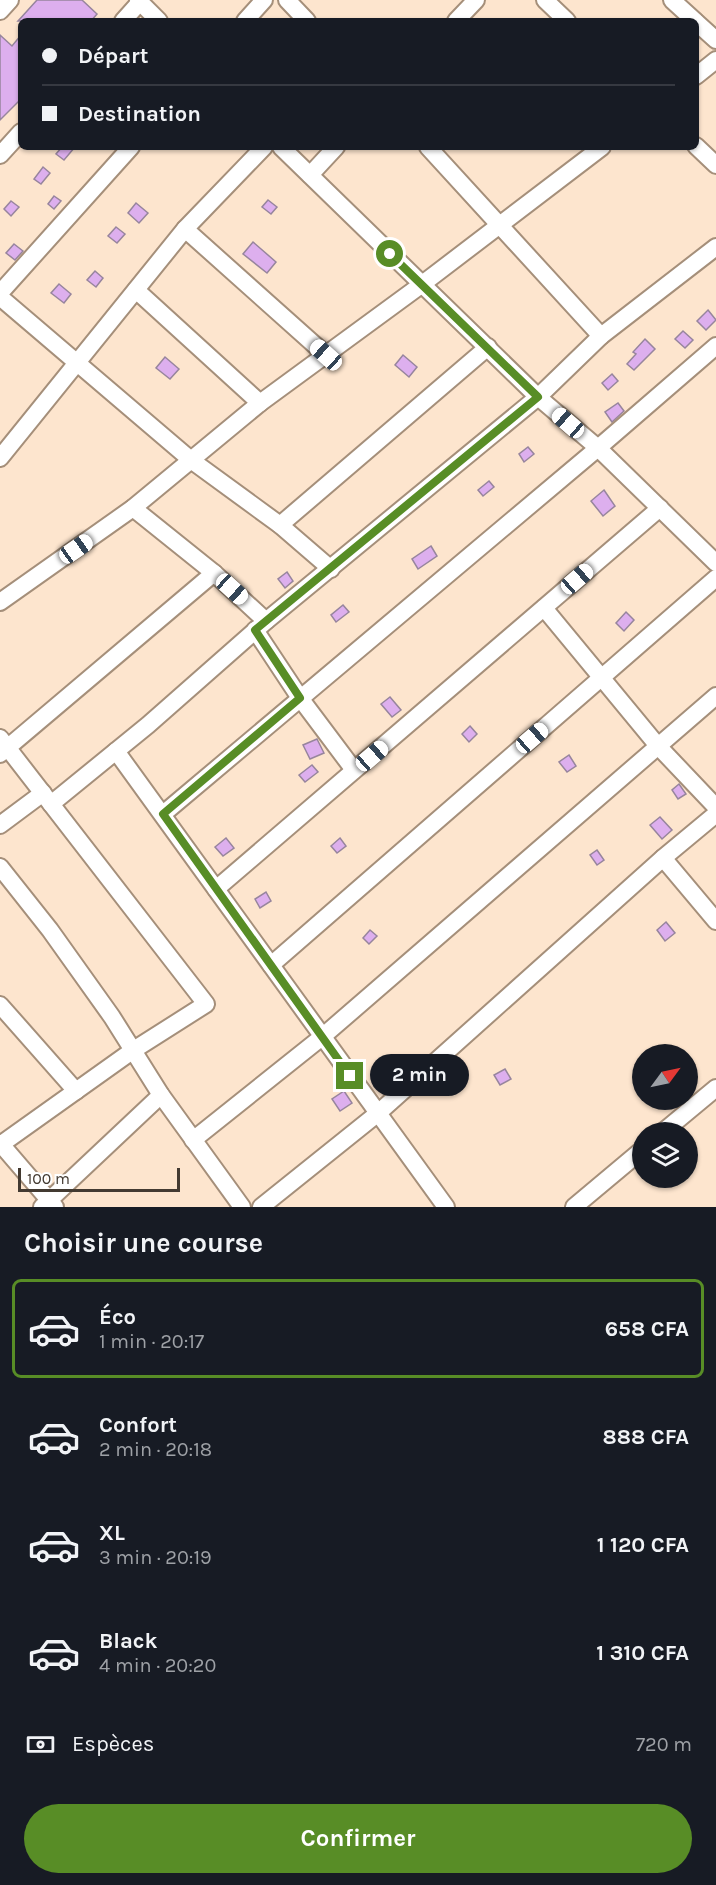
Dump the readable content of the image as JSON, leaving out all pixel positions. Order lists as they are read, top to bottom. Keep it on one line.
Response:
{"scale_bar":"100 m","north":"top right","page":{"banner":["Départ","Destination"],"bubble":"2 min","scale":"100 m","heading":"Choisir une course","list":[{"name":"Éco","note":"1 min · 20:17","value":"658 CFA"},{"name":"Confort","note":"2 min · 20:18","value":"888 CFA"},{"name":"XL","note":"3 min · 20:19","value":"1 120 CFA"},{"name":"Black","note":"4 min · 20:20","value":"1 310 CFA"}],"pay":["Espèces","720 m"],"buttons":"Confirmer"}}
